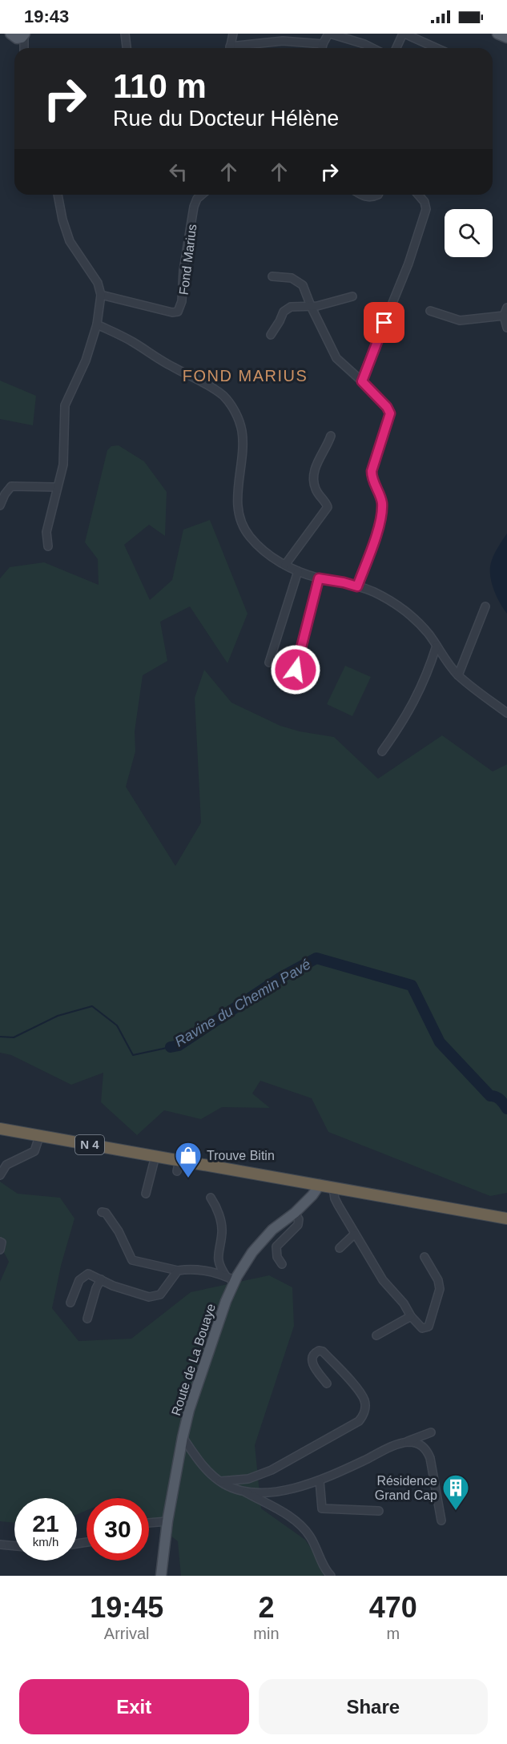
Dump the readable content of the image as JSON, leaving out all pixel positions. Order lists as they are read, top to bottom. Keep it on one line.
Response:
{"streets":{"highway":["N 4"],"main road":["Route de La Bouaye"],"street":["Fond Marius"]},"crossings":[["N 4","Route de La Bouaye"]],"districts":["FOND MARIUS"],"water":["Ravine du Chemin Pavé"],"places":{"shop":["Trouve Bitin"],"building":["Résidence Grand Cap"]},"page":{"status":"19:43","turn":["110 m","Rue du Docteur Hélène"],"speed":"21 km/h","limit":"30","eta":["19:45","Arrival","2","min","470","m"],"buttons":["Exit","Share"]}}
